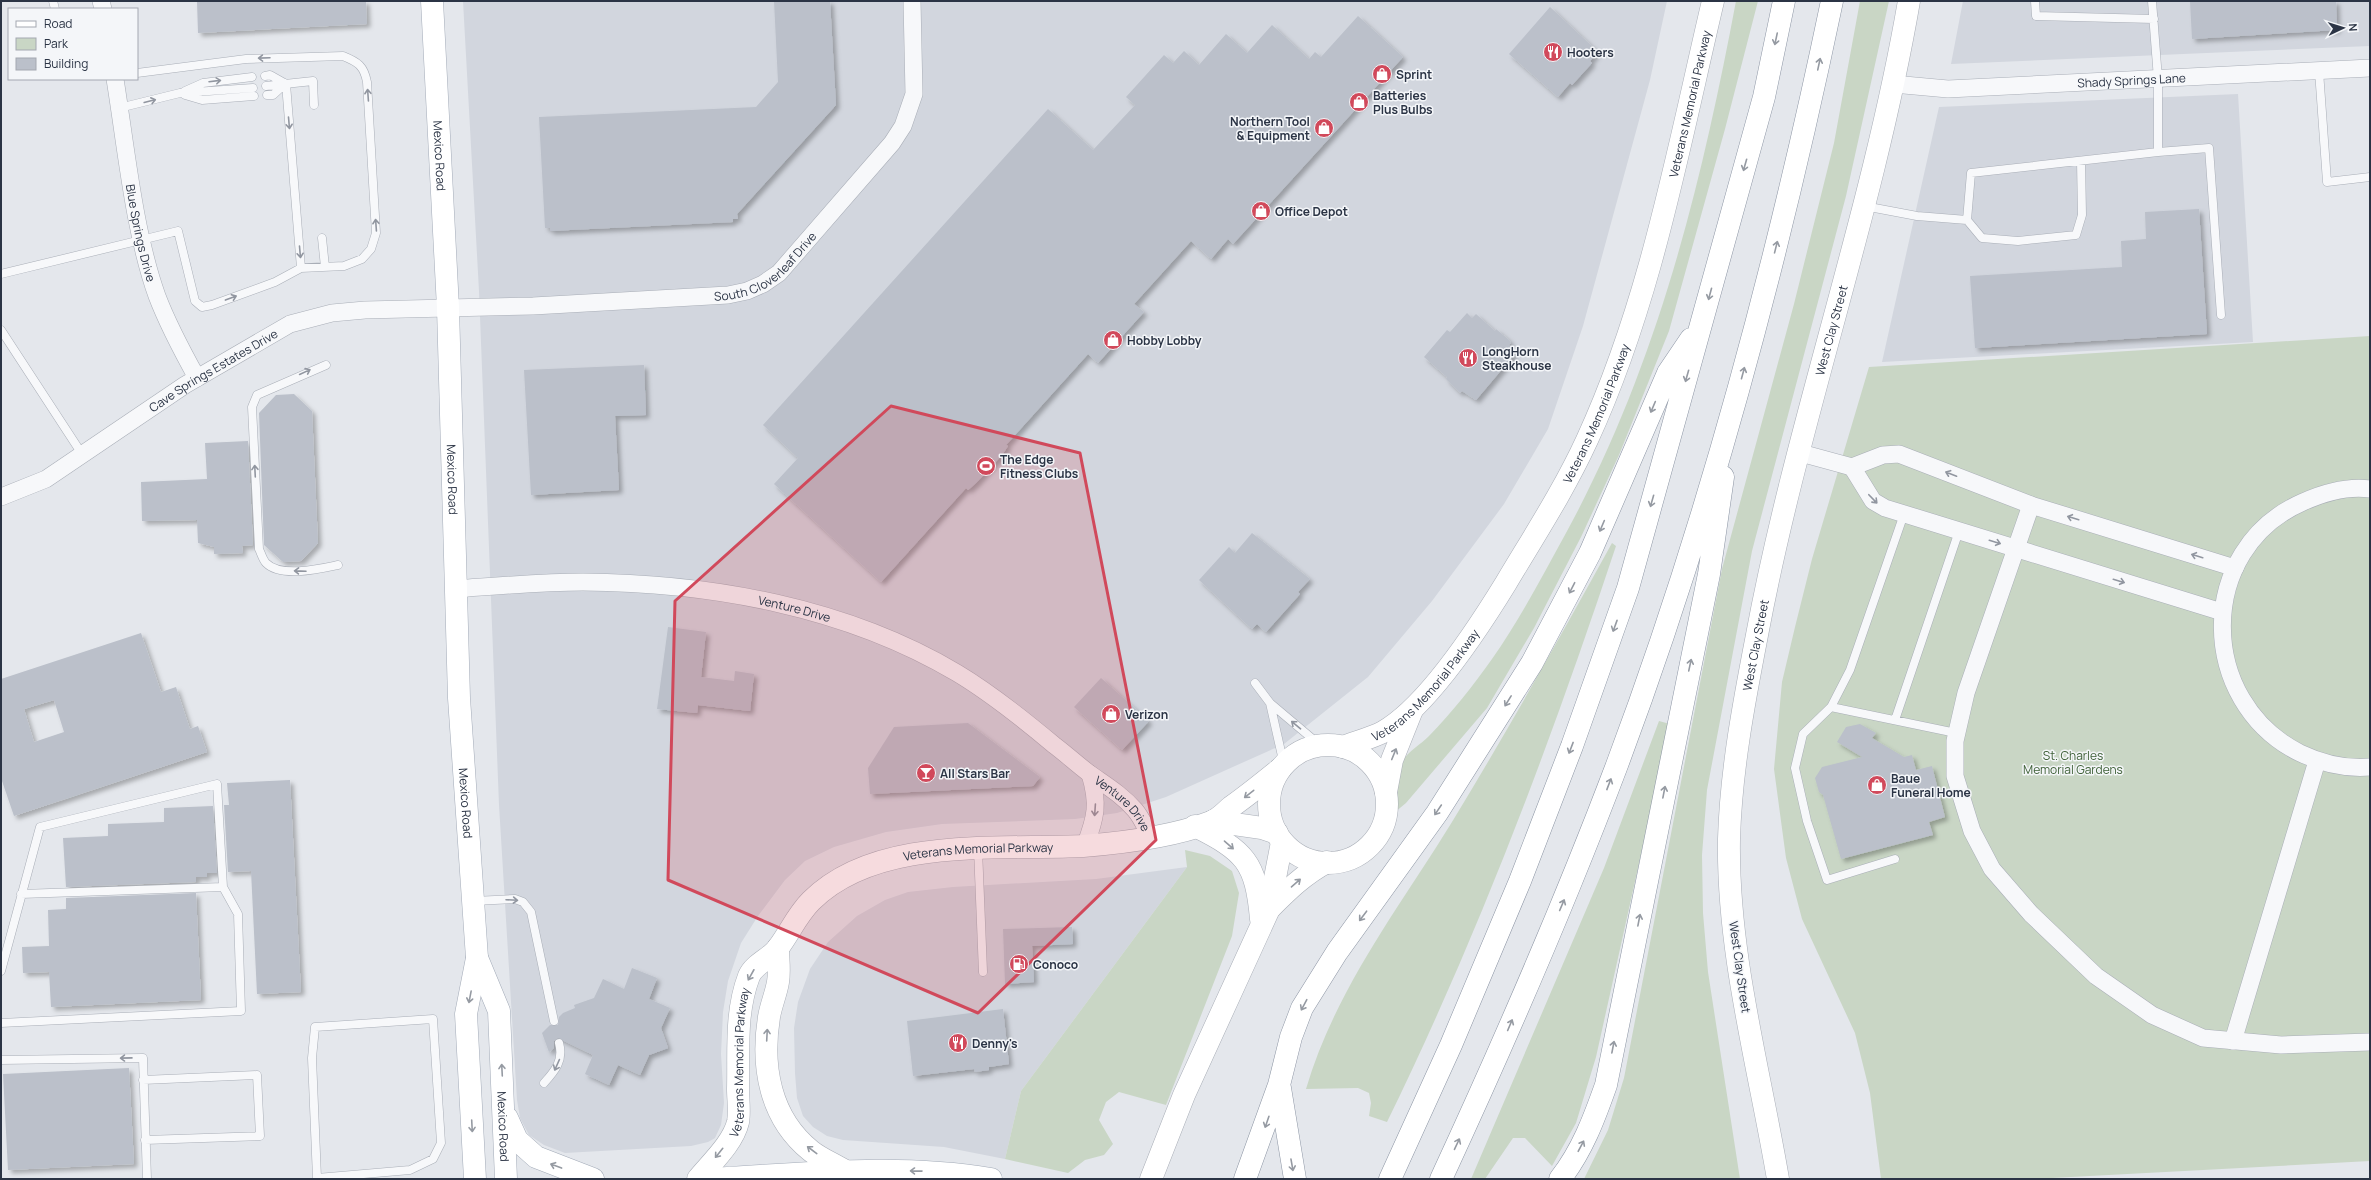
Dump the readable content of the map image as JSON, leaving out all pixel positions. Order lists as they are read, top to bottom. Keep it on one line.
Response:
{"streets":{"main road":["Veterans Memorial Parkway","Mexico Road","West Clay Street"],"street":["Shady Springs Lane","Blue Springs Drive","South Cloverleaf Drive","Cave Springs Estates Drive","Venture Drive"]},"crossings":[["Shady Springs Lane","West Clay Street"],["Veterans Memorial Parkway","Venture Drive"],["Mexico Road","South Cloverleaf Drive"],["Mexico Road","Cave Springs Estates Drive"],["Mexico Road","Venture Drive"],["Blue Springs Drive","Cave Springs Estates Drive"],["South Cloverleaf Drive","Cave Springs Estates Drive"]],"parks":["St. Charles Memorial Gardens"],"places":{"restaurant":["Hooters","LongHorn Steakhouse","Denny's"],"shop":["Sprint","Batteries Plus Bulbs","Northern Tool & Equipment","Office Depot","Hobby Lobby","Verizon","Baue Funeral Home"],"sports":["The Edge Fitness Clubs"],"bar":["All Stars Bar"],"fuel station":["Conoco"]},"legend":["Road","Park","Building"],"north":"right"}
